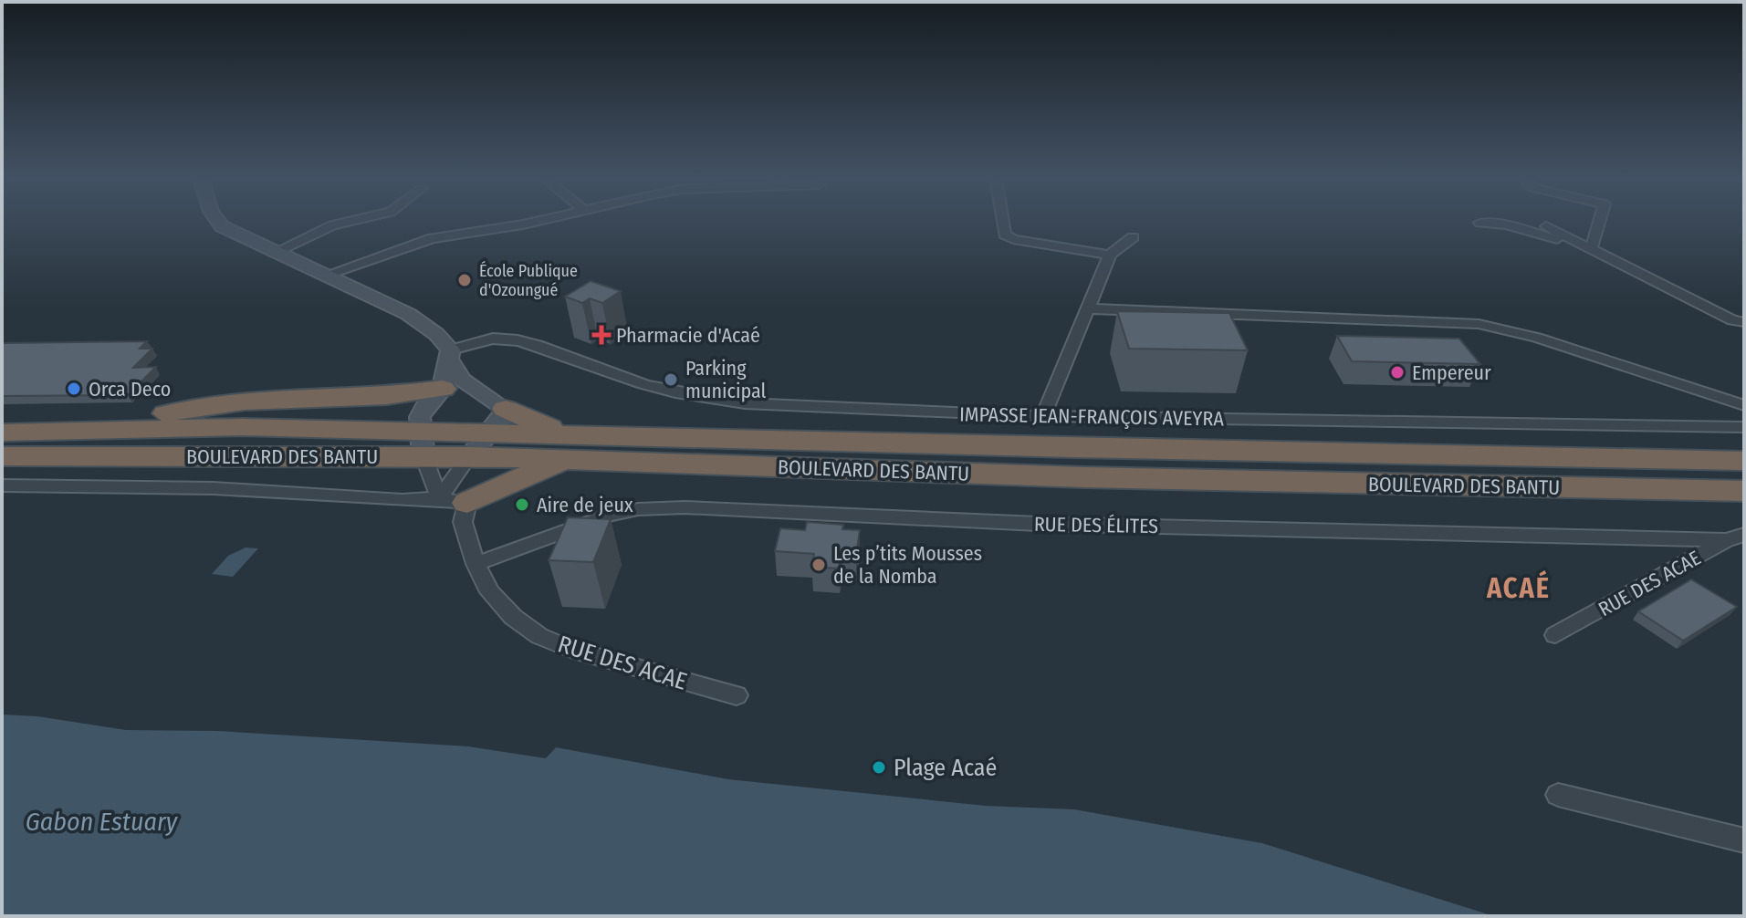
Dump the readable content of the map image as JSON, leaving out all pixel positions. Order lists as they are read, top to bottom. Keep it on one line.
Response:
{"streets":{"highway":["BOULEVARD DES BANTU"],"street":["IMPASSE JEAN-FRANÇOIS AVEYRA","RUE DES ÉLITES","RUE DES ACAE"]},"crossings":[["BOULEVARD DES BANTU","RUE DES ACAE"],["RUE DES ÉLITES","RUE DES ACAE"]],"districts":["ACAÉ"],"water":["Gabon Estuary"],"places":{"other":["École Publique d'Ozoungué","Empereur","Parking municipal","Orca Deco","Aire de jeux","Les p’tits Mousses de la Nomba","Plage Acaé"],"health":["Pharmacie d'Acaé"]}}
